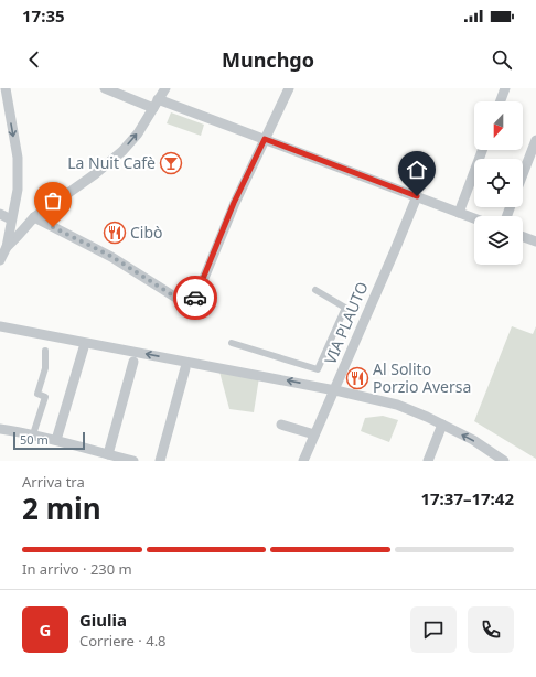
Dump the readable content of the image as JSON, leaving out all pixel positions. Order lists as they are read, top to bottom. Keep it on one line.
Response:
{"streets":{"street":["VIA PLAUTO"]},"places":{"bar":["La Nuit Cafè"],"restaurant":["Cibò","Al Solito Porzio Aversa"]},"scale_bar":"50 m","north":"bottom","page":{"status":"17:35","header":"Munchgo","scale":"50 m","heading":["2 min","Arriva tra","17:37–17:42"],"panel":["Giulia","Corriere · 4.8"],"bar":"In arrivo · 230 m","round":"G"}}
